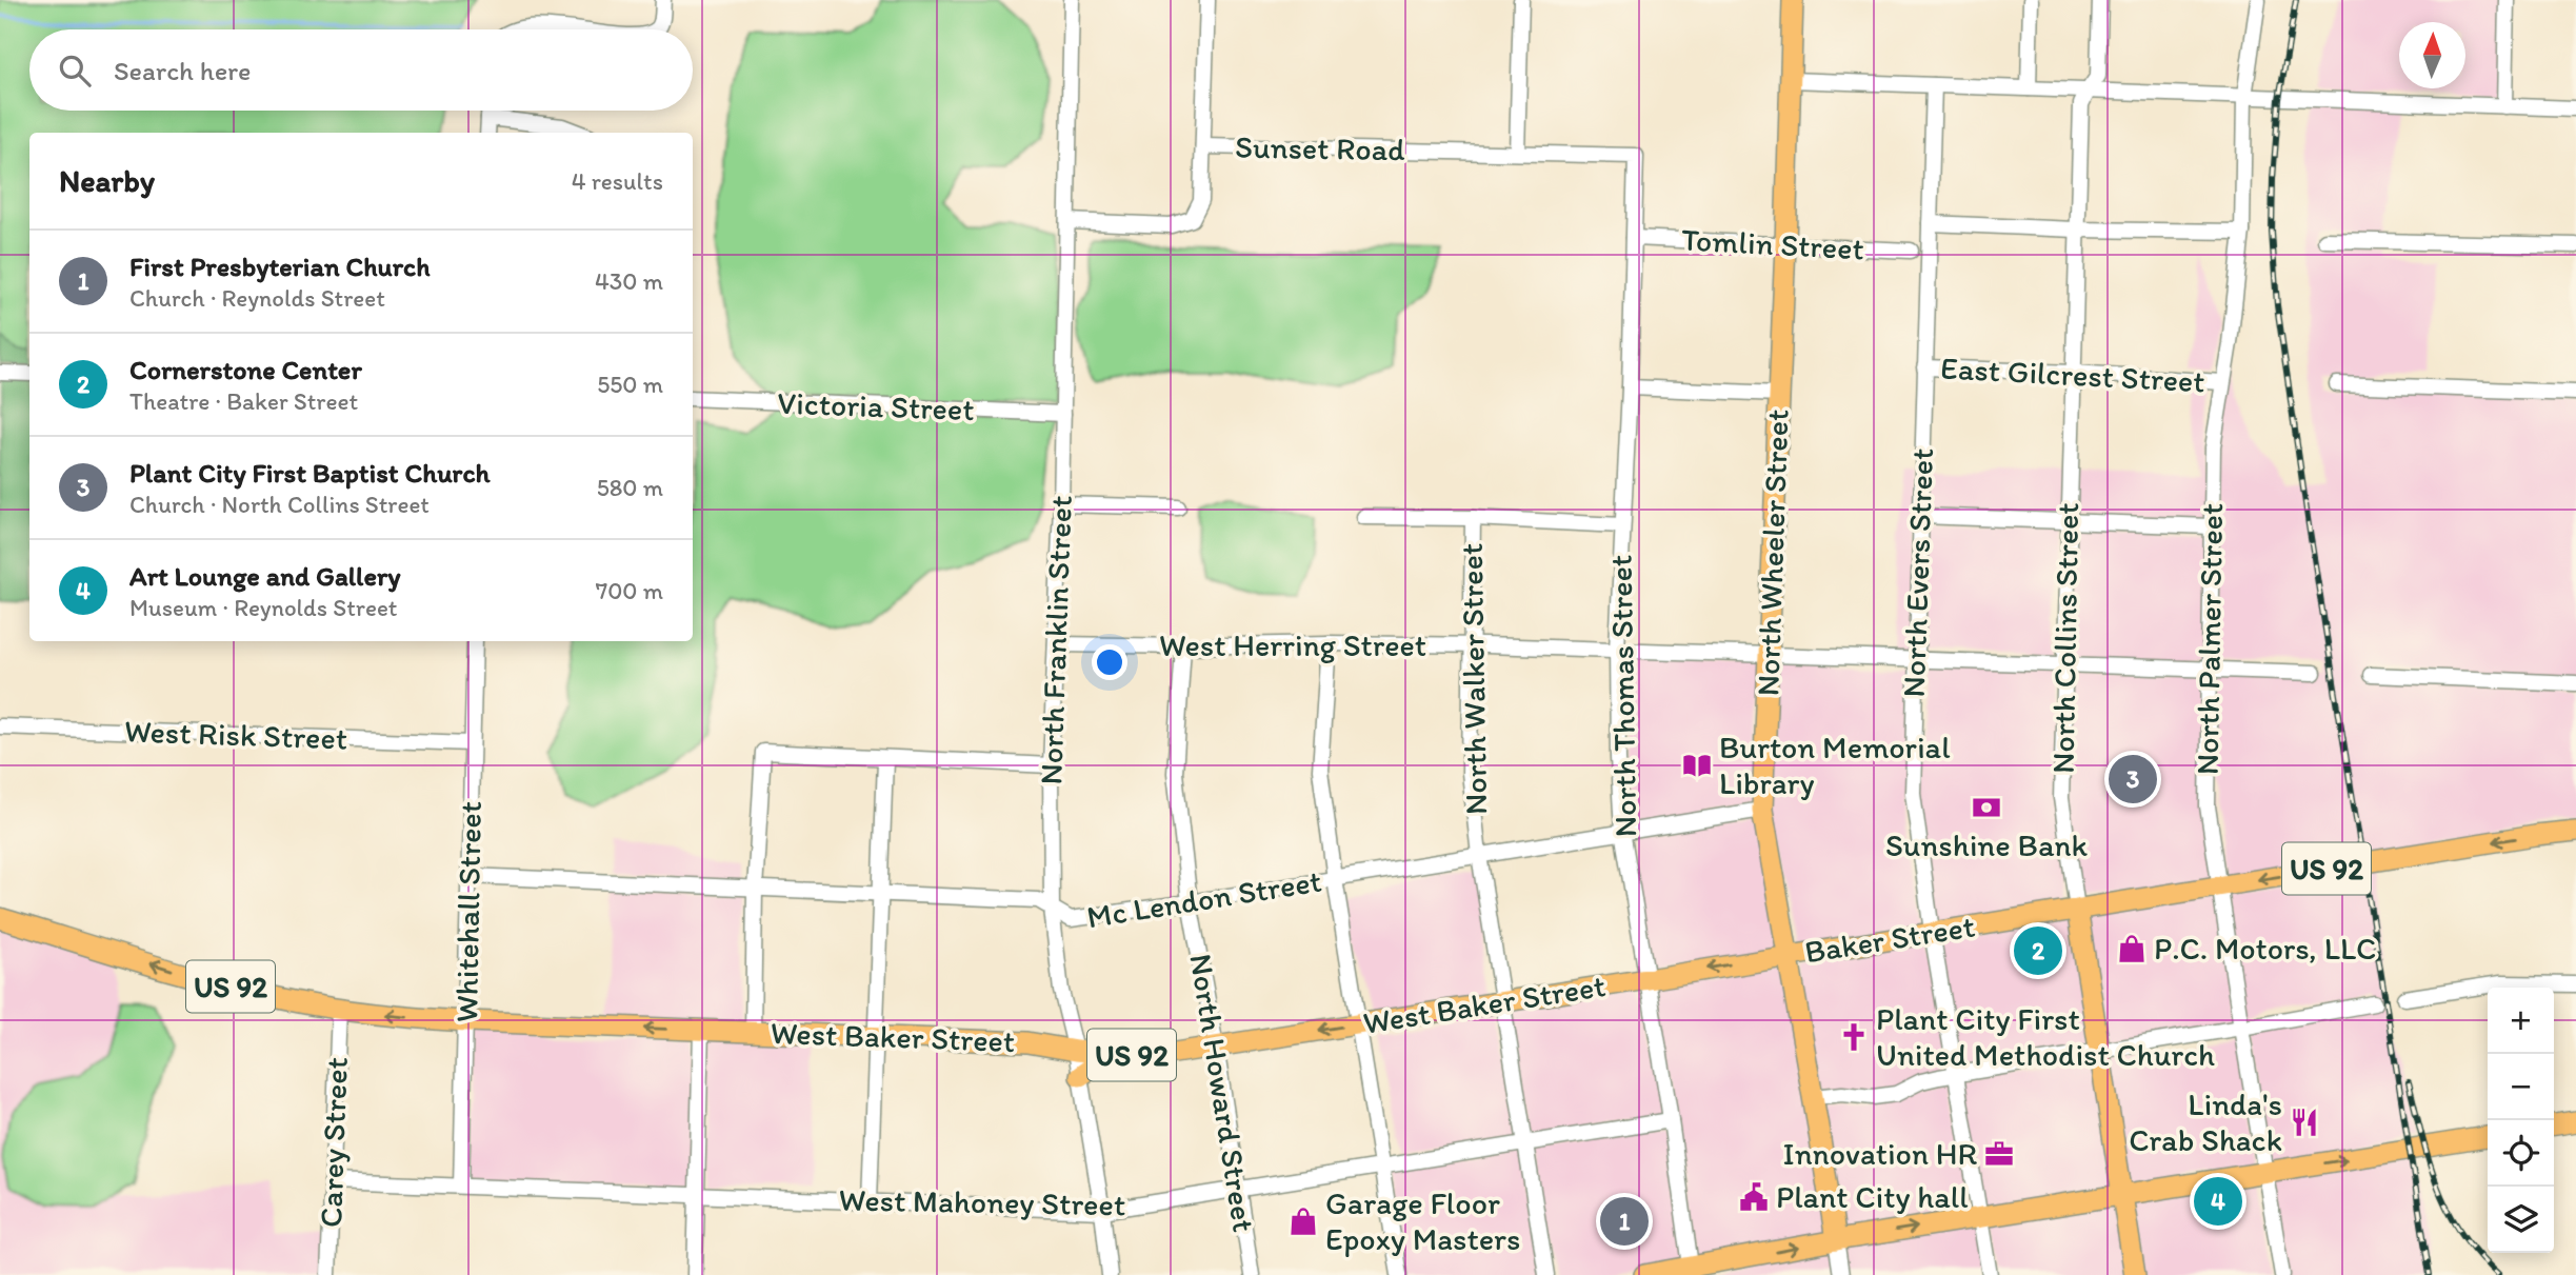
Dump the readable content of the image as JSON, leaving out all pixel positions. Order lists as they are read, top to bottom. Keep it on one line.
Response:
{"streets":{"main road":["North Wheeler Street","North Collins Street","US 92","Baker Street","West Baker Street"],"street":["Sunset Road","Tomlin Street","East Gilcrest Street","Victoria Street","North Evers Street","North Palmer Street","North Franklin Street","West Herring Street","North Walker Street","North Thomas Street","West Risk Street","Mc Lendon Street","Whitehall Street","North Howard Street","Carey Street","West Mahoney Street"]},"crossings":[["Sunset Road","North Franklin Street"],["Sunset Road","North Thomas Street"],["Tomlin Street","North Wheeler Street"],["Tomlin Street","North Thomas Street"],["East Gilcrest Street","North Evers Street"],["East Gilcrest Street","North Collins Street"],["East Gilcrest Street","North Palmer Street"],["Victoria Street","North Franklin Street"],["North Wheeler Street","West Herring Street"],["North Wheeler Street","Mc Lendon Street"],["North Wheeler Street","Baker Street"],["North Wheeler Street","West Baker Street"],["North Evers Street","West Herring Street"],["North Evers Street","Baker Street"],["North Collins Street","West Herring Street"],["North Collins Street","US 92"],["North Collins Street","Baker Street"],["North Palmer Street","West Herring Street"],["North Palmer Street","US 92"],["North Franklin Street","West Herring Street"],["North Franklin Street","US 92"],["North Franklin Street","Mc Lendon Street"],["North Franklin Street","West Baker Street"],["North Franklin Street","West Mahoney Street"],["West Herring Street","North Walker Street"],["West Herring Street","North Thomas Street"],["West Herring Street","North Howard Street"],["North Walker Street","Mc Lendon Street"],["North Walker Street","West Baker Street"],["North Walker Street","West Mahoney Street"],["North Thomas Street","Mc Lendon Street"],["North Thomas Street","West Baker Street"],["North Thomas Street","West Mahoney Street"],["West Risk Street","Whitehall Street"],["US 92","Baker Street"],["US 92","West Baker Street"],["Mc Lendon Street","Whitehall Street"],["Mc Lendon Street","North Howard Street"],["Whitehall Street","West Baker Street"],["Whitehall Street","West Mahoney Street"],["Baker Street","West Baker Street"],["West Baker Street","North Howard Street"],["West Baker Street","Carey Street"],["North Howard Street","West Mahoney Street"],["Carey Street","West Mahoney Street"]],"one_way":["West Baker Street"],"places":{"library":["Burton Memorial Library"],"bank":["Sunshine Bank"],"shop":["P.C. Motors, LLC","Garage Floor Epoxy Masters"],"church":["Plant City First United Methodist Church"],"restaurant":["Linda's Crab Shack"],"office":["Innovation HR"],"public building":["Plant City hall"]},"north":"top","page":{"search":"Search here","heading":["Nearby","4 results"],"list":[{"mark":"1","name":"First Presbyterian Church","note":"Church · Reynolds Street","value":"430 m"},{"mark":"2","name":"Cornerstone Center","note":"Theatre · Baker Street","value":"550 m"},{"mark":"3","name":"Plant City First Baptist Church","note":"Church · North Collins Street","value":"580 m"},{"mark":"4","name":"Art Lounge and Gallery","note":"Museum · Reynolds Street","value":"700 m"}],"pins":["3","2","4","1"],"map_buttons":["+","−"]}}
